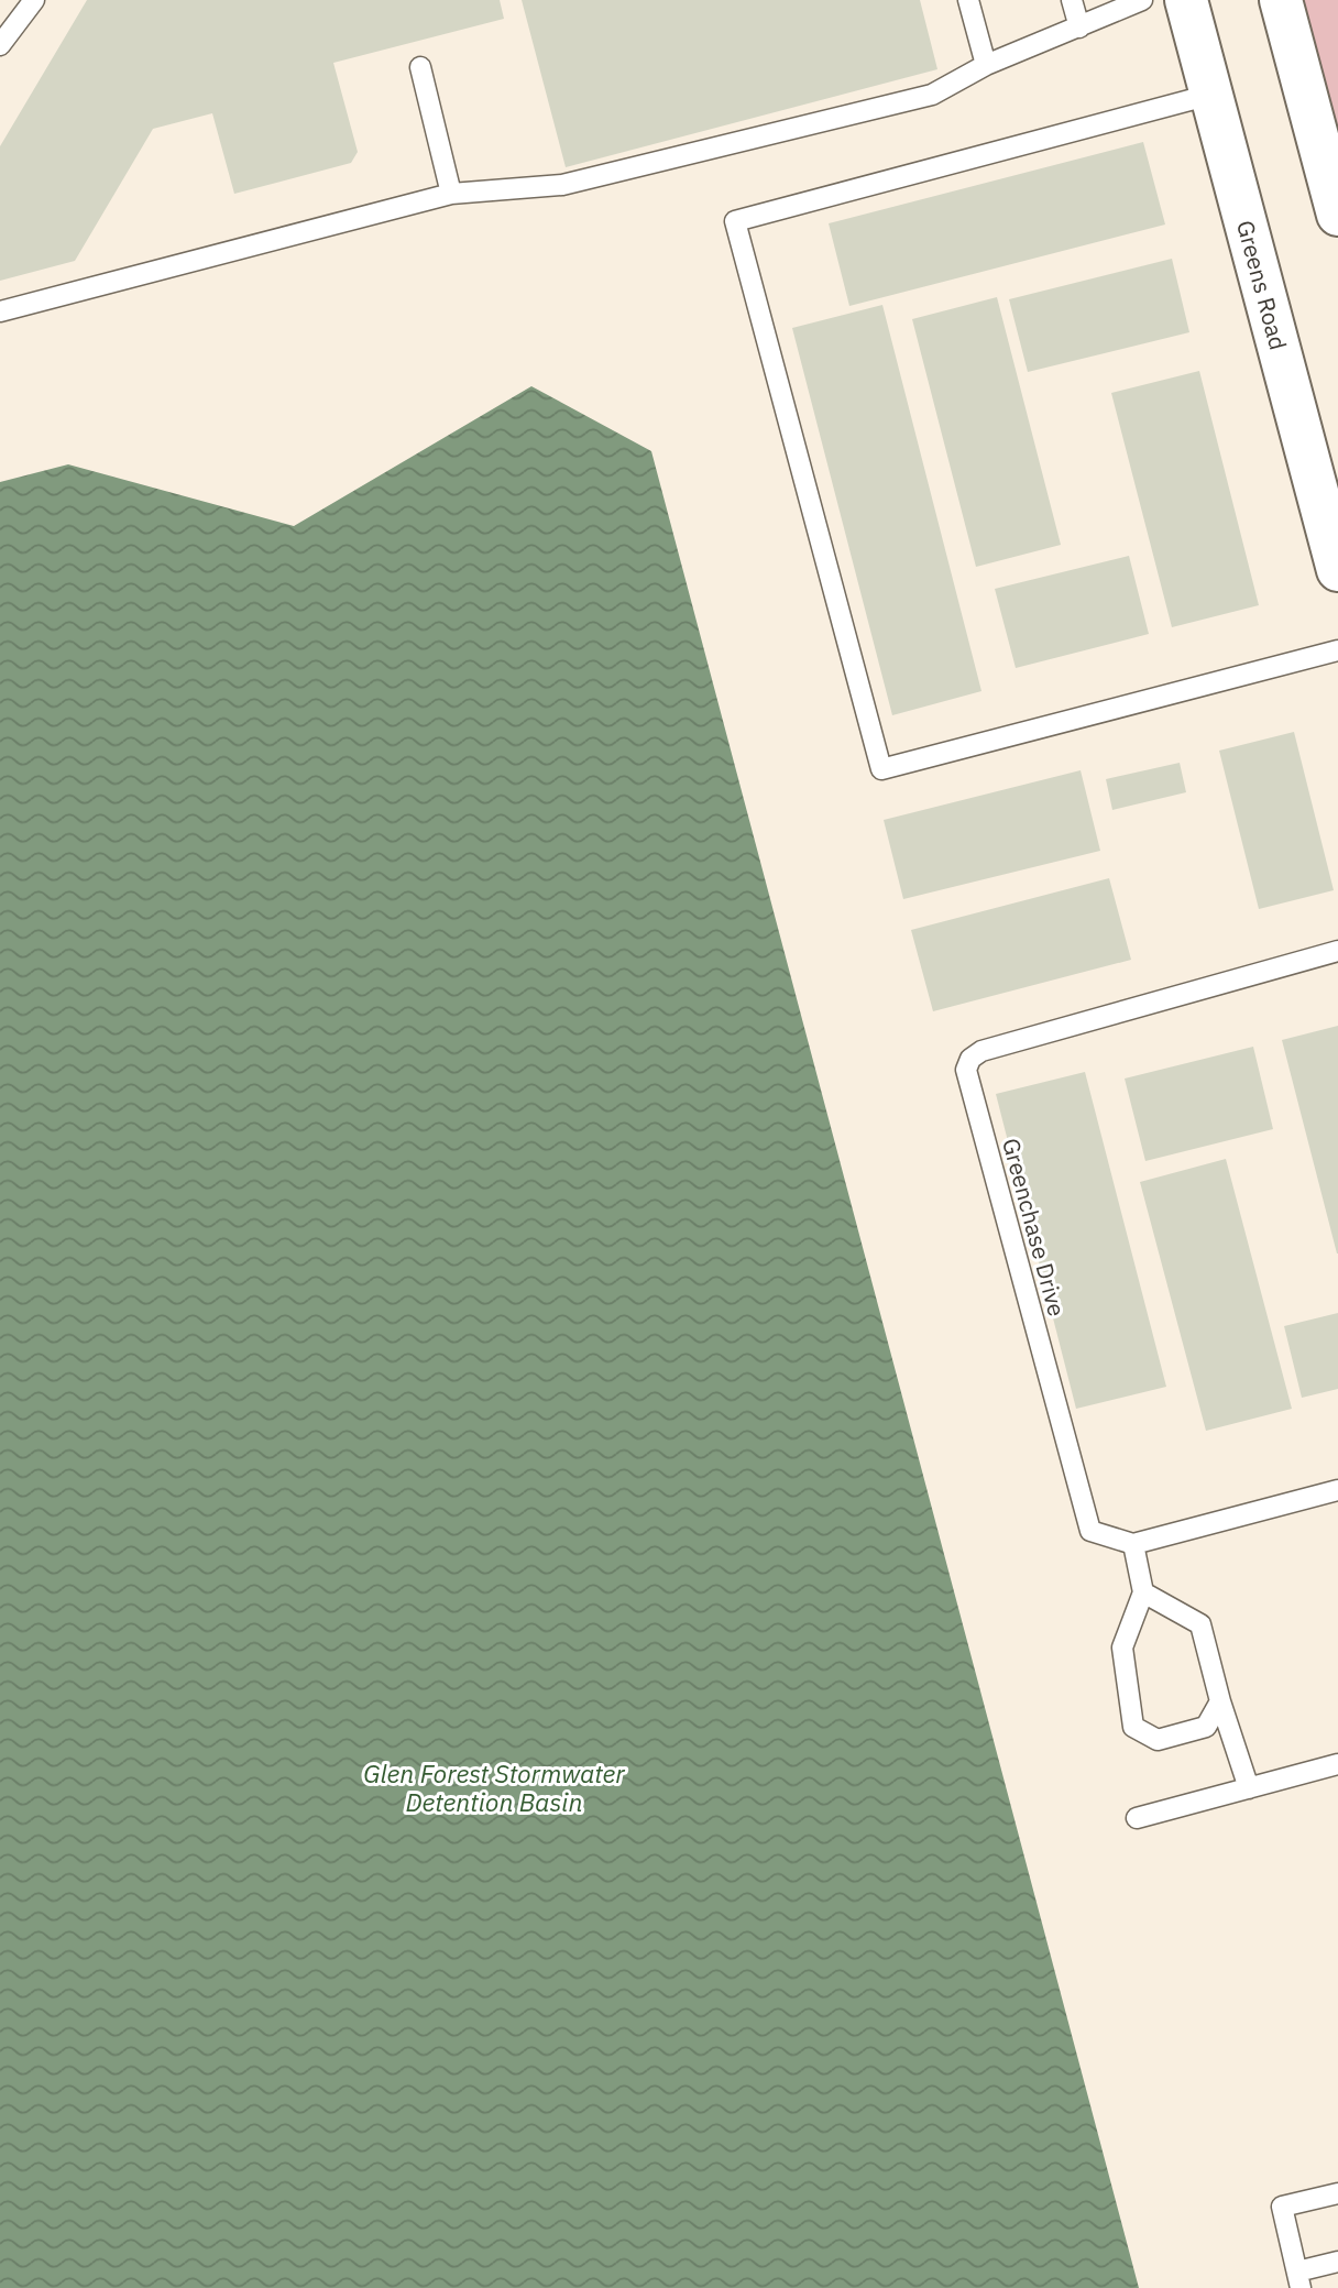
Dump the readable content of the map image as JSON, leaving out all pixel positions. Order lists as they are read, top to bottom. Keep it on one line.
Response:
{"streets":{"main road":["Greens Road"],"lane":["Greenchase Drive"]},"water":["Glen Forest Stormwater Detention Basin"]}
